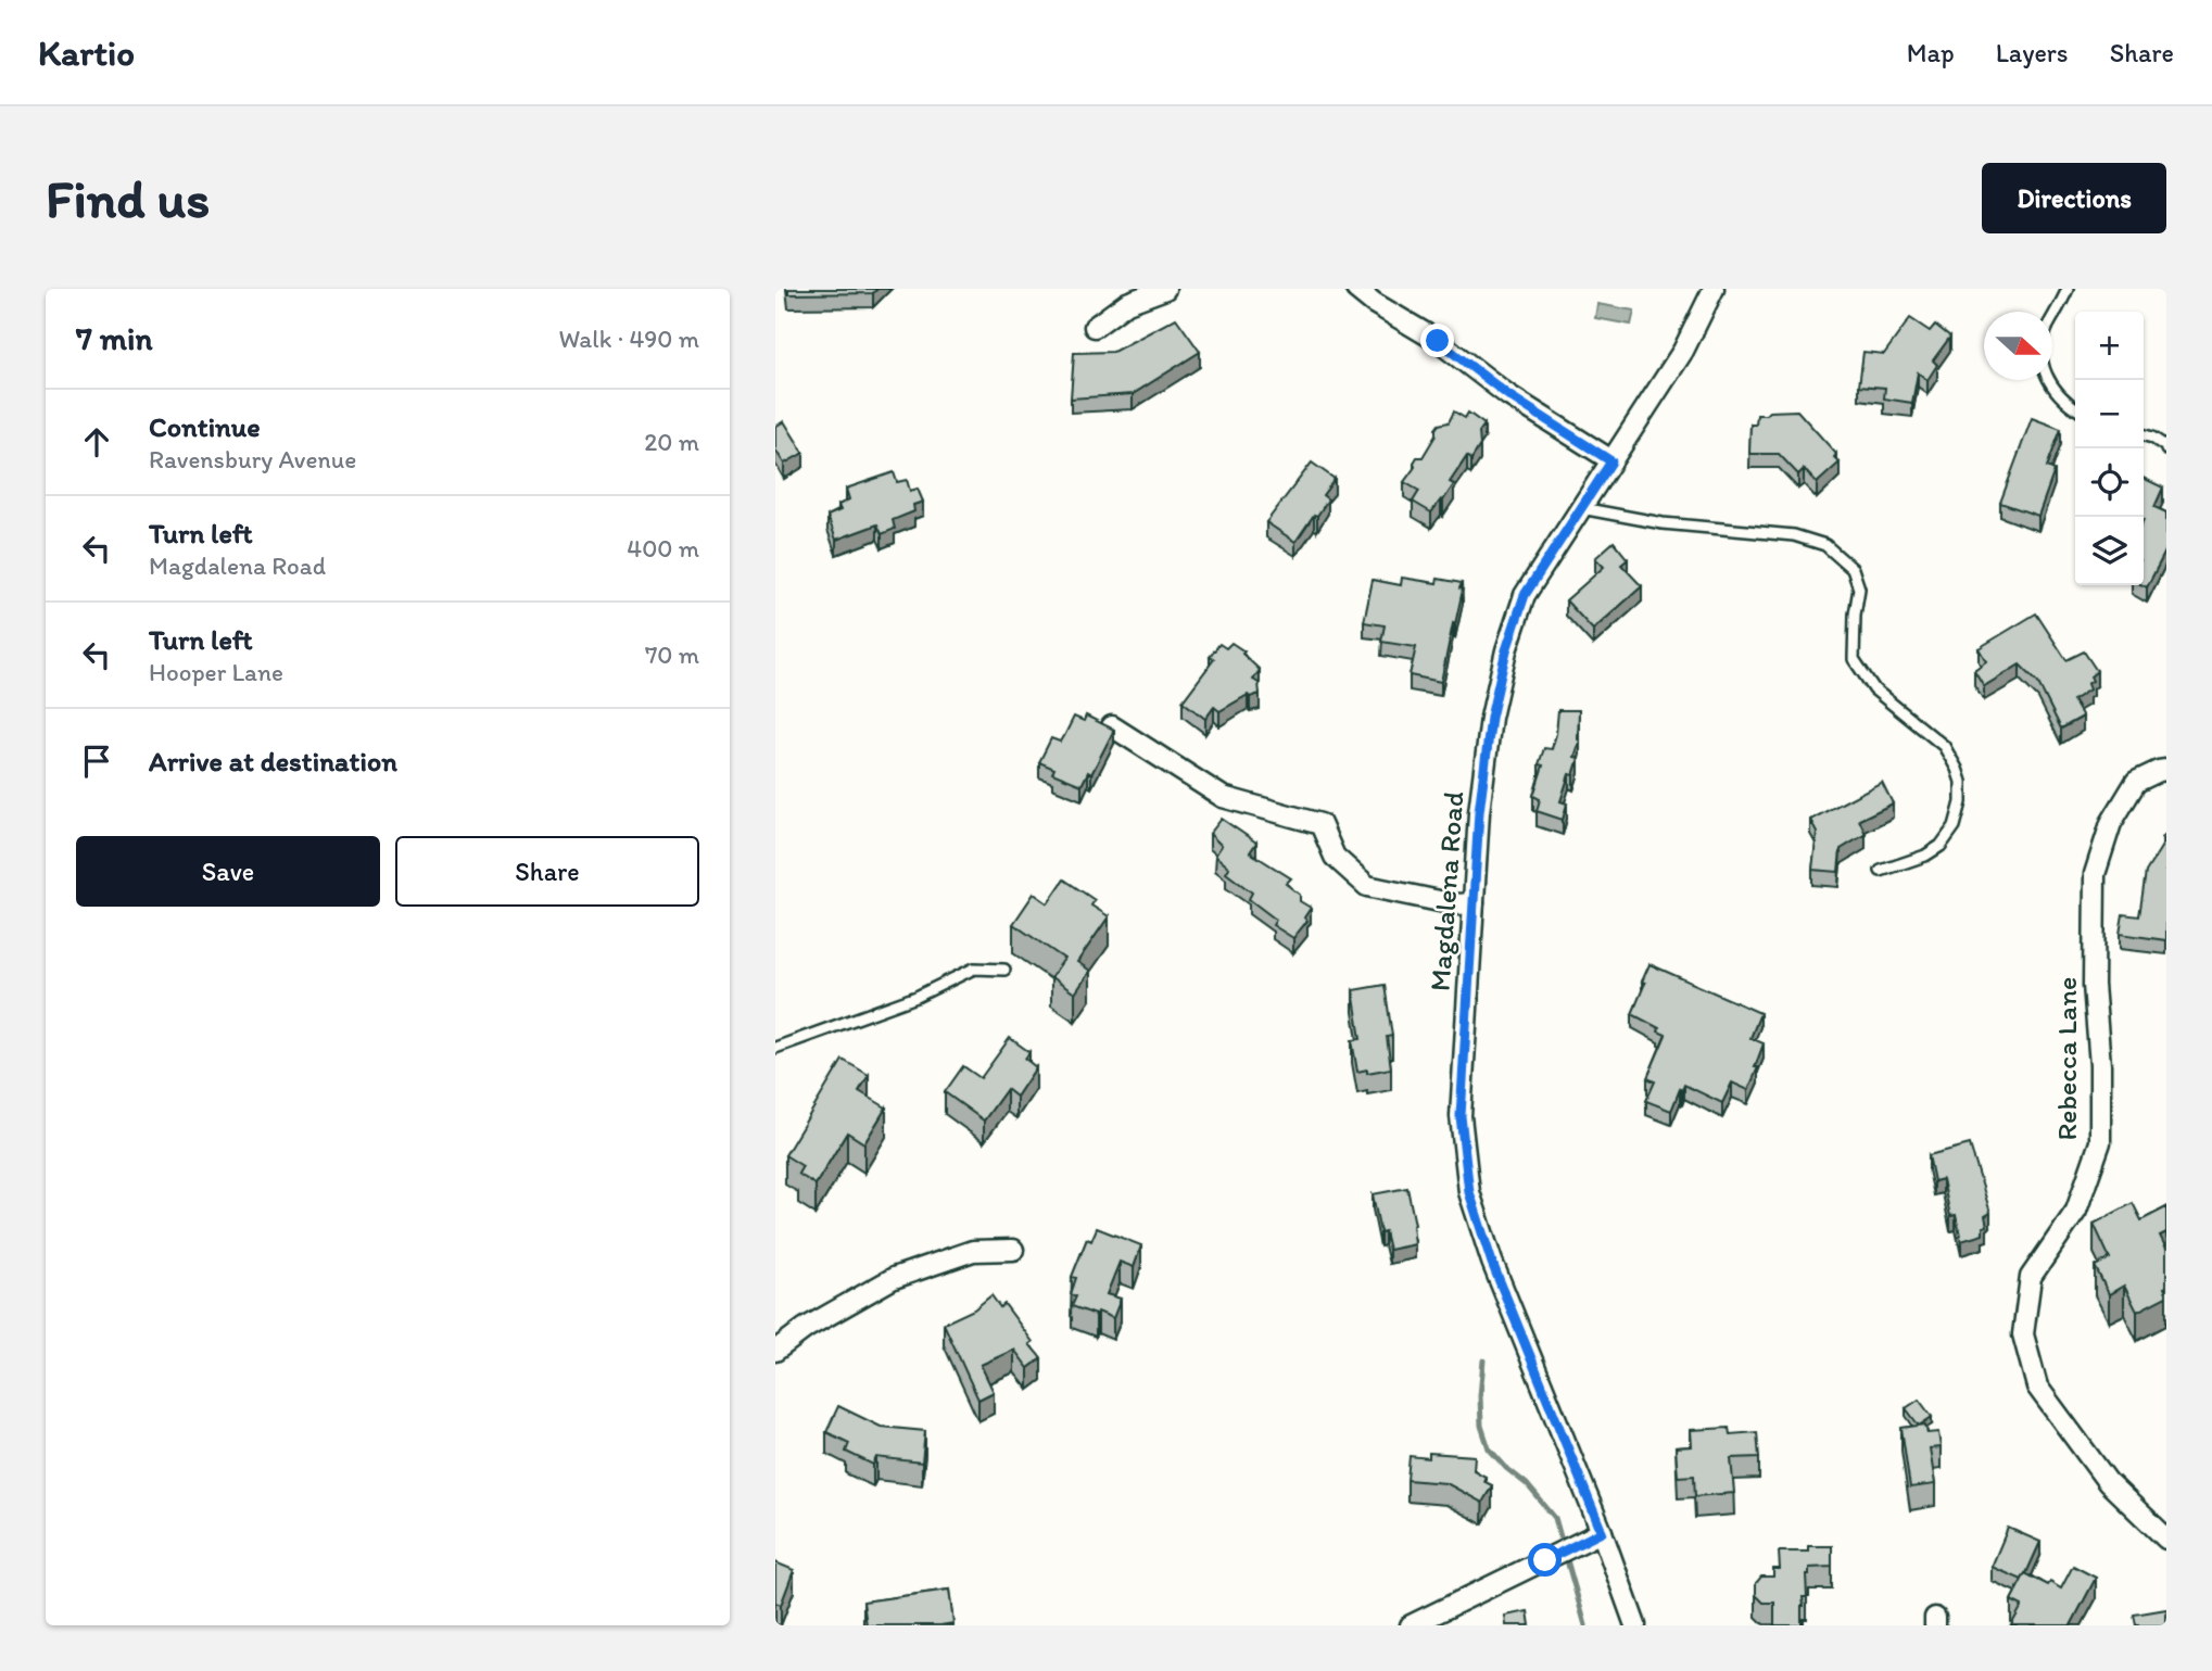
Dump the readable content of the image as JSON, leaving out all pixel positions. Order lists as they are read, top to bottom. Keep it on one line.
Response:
{"streets":{"street":["Magdalena Road","Rebecca Lane"]},"north":"right","page":{"header":"Kartio","nav":["Map","Layers","Share"],"buttons":["Directions",["Save","Share"]],"title":"Find us","heading":["7 min","Walk · 490 m"],"map_buttons":["+","−"],"list":[["Continue","Ravensbury Avenue","20 m"],["Turn left","Magdalena Road","400 m"],["Turn left","Hooper Lane","70 m"],"Arrive at destination"]}}
